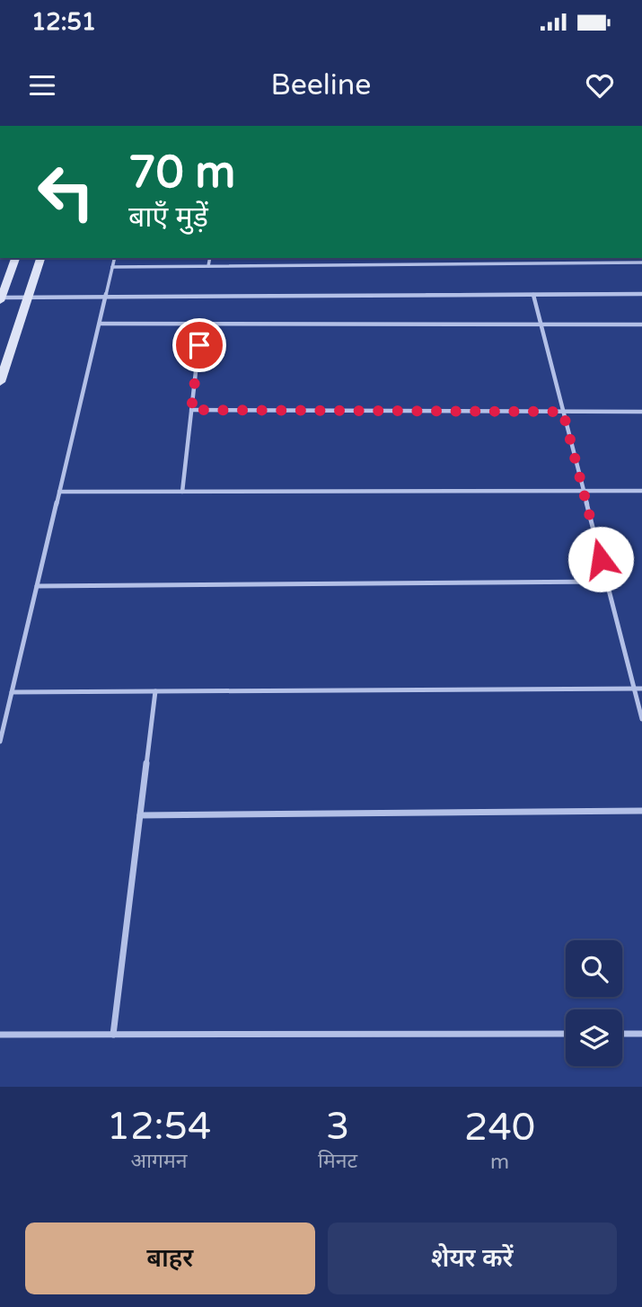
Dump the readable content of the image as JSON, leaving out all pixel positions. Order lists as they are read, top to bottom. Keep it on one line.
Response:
{"page":{"status":"12:51","header":"Beeline","turn":["70 m","बाएँ मुड़ें"],"eta":["12:54","आगमन","3","मिनट","240","m"],"buttons":["बाहर","शेयर करें"]}}
